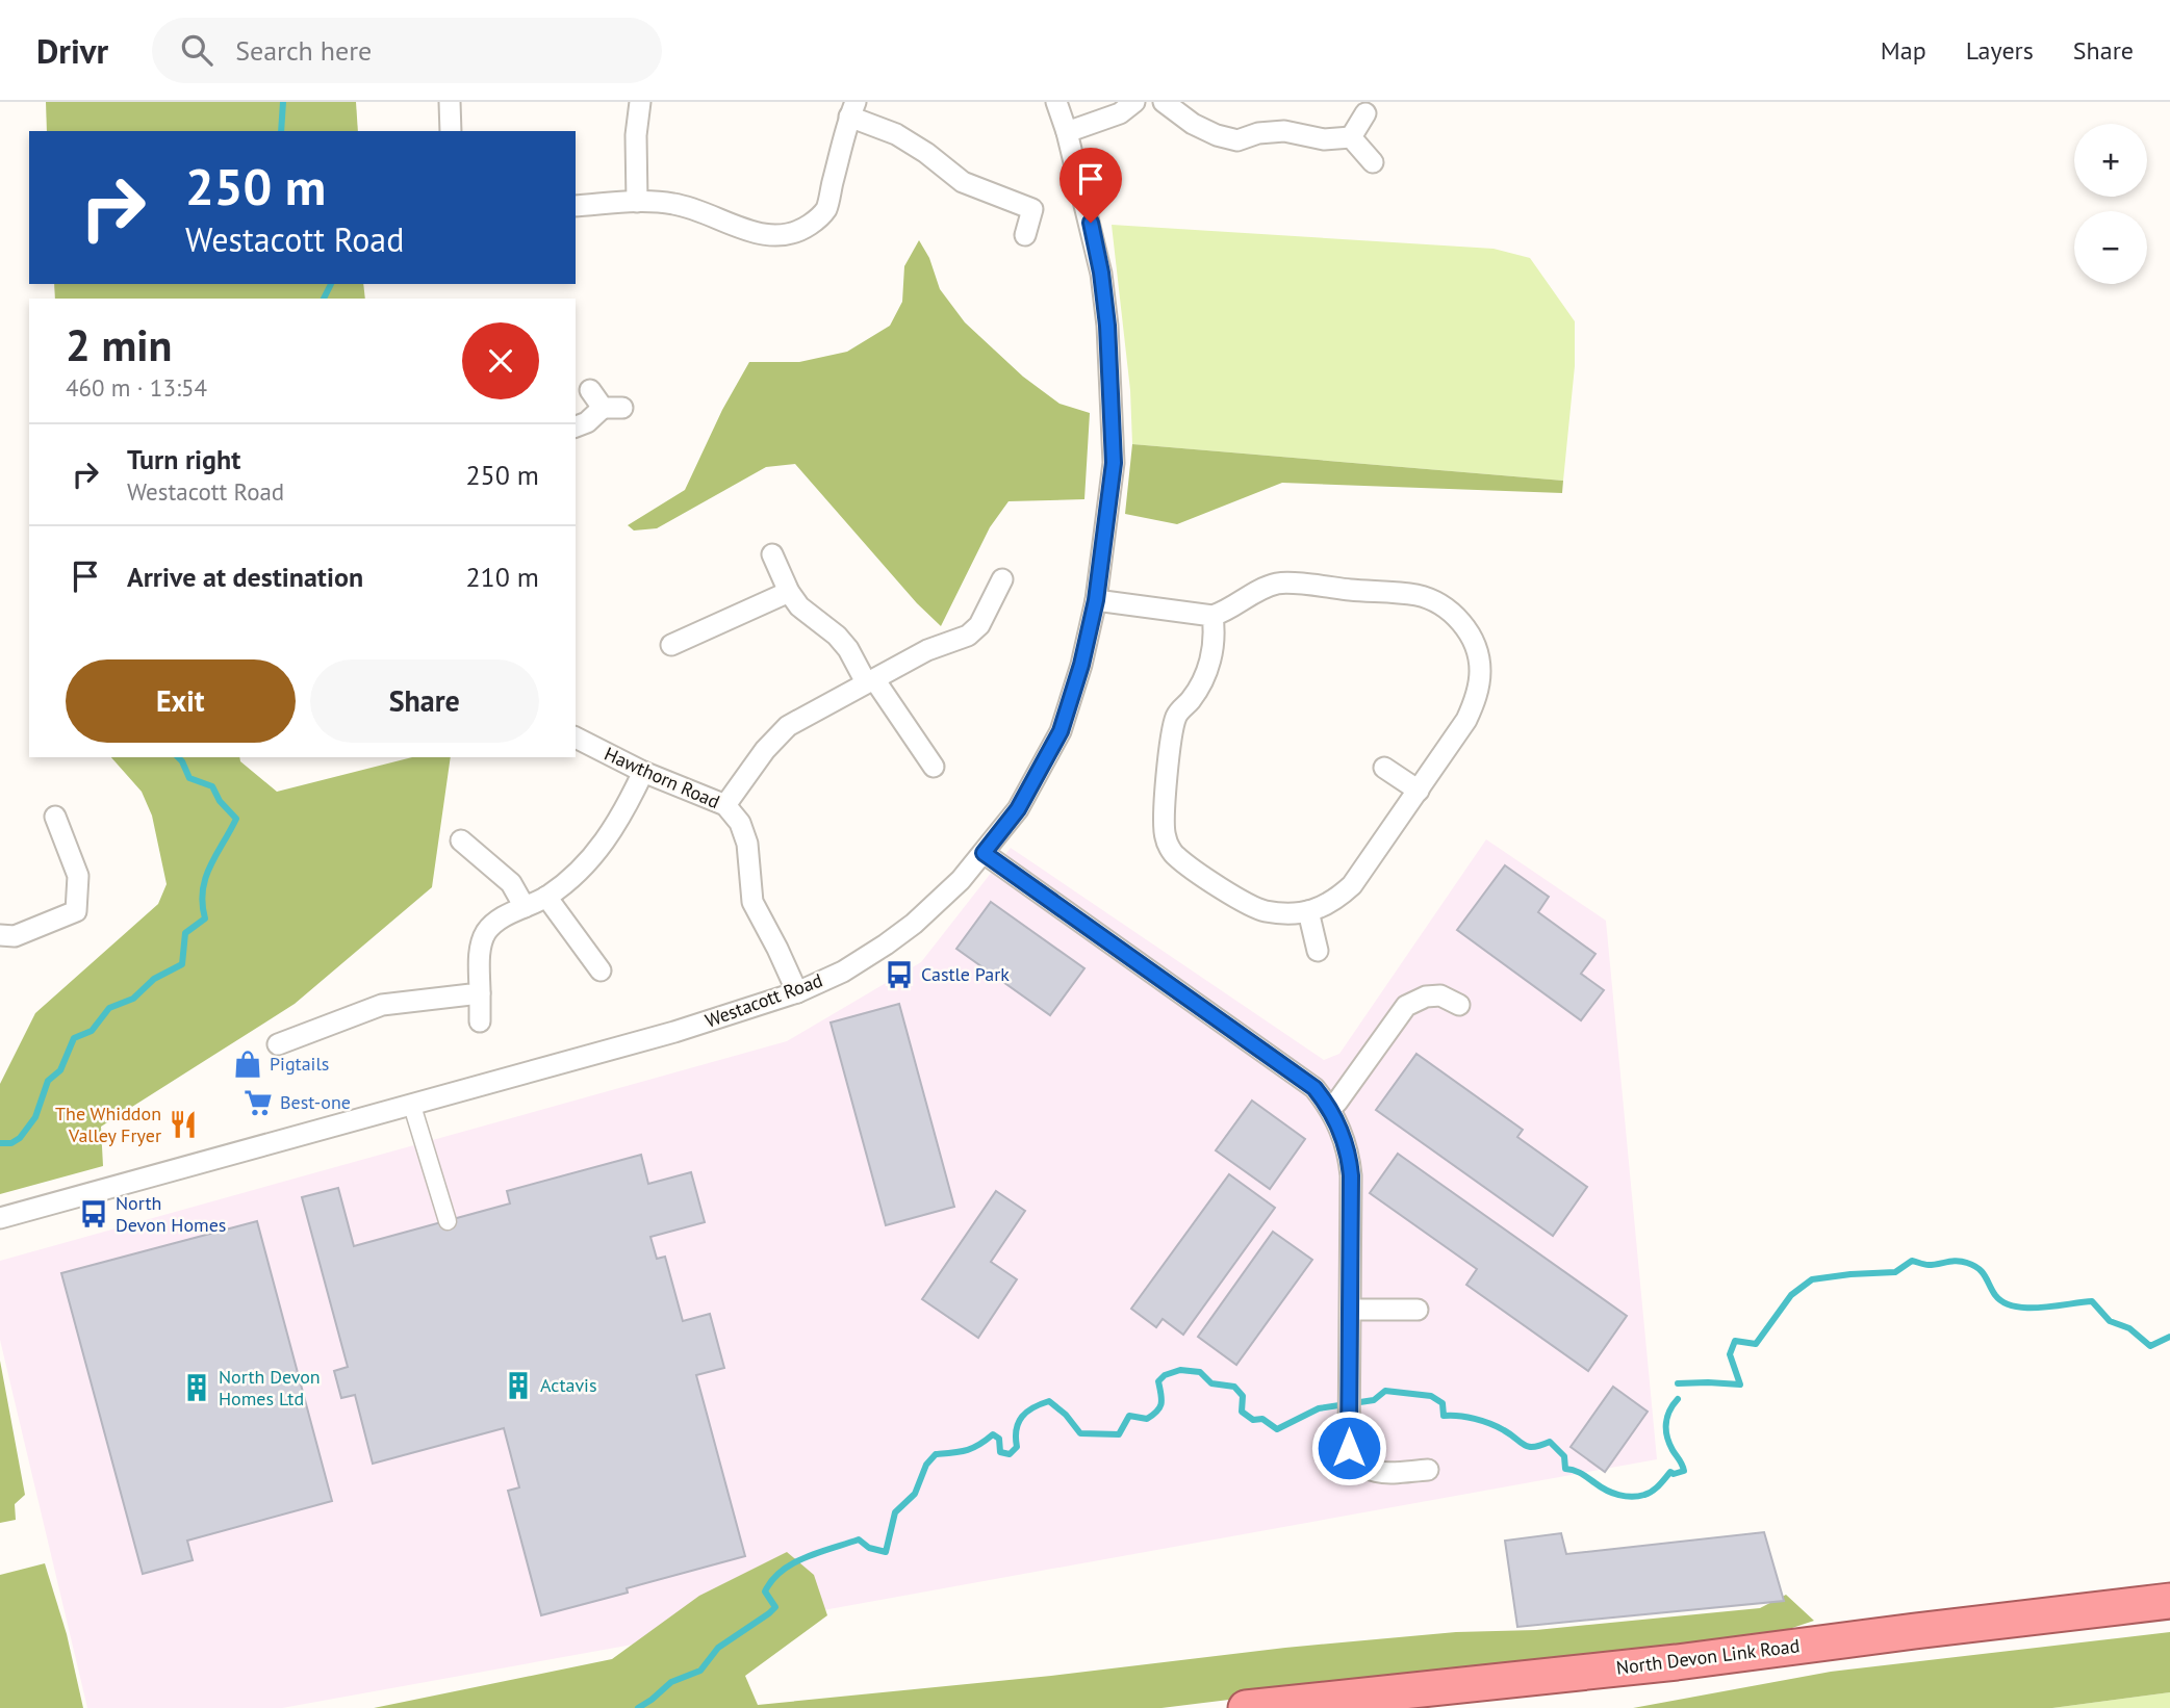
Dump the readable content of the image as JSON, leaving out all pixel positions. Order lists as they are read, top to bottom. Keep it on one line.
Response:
{"streets":{"highway":["North Devon Link Road"],"street":["Hawthorn Road","Westacott Road"]},"crossings":[["Hawthorn Road","Westacott Road"]],"places":{"bus stop":["Castle Park","North Devon Homes"],"shop":["Pigtails"],"supermarket":["Best-one"],"restaurant":["The Whiddon Valley Fryer"],"building":["Actavis","North Devon Homes Ltd"]},"page":{"header":"Drivr","search":"Search here","nav":["Map","Layers","Share"],"map_buttons":["+","−"],"turn":["250 m","Westacott Road"],"heading":["2 min","460 m · 13:54"],"list":[{"name":"Turn right","note":"Westacott Road","value":"250 m"},{"name":"Arrive at destination","value":"210 m"}],"buttons":["Exit","Share"]}}
